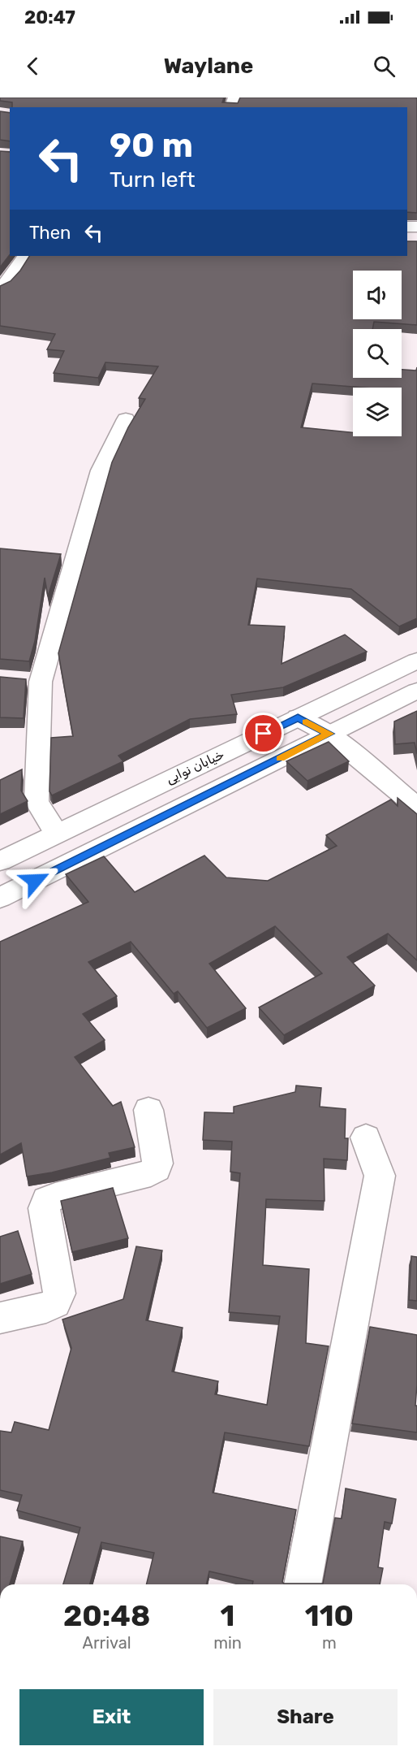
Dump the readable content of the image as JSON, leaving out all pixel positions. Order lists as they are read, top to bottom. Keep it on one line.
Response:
{"streets":{"street":["خیابان نوایی"]},"page":{"status":"20:47","header":"Waylane","turn":["90 m","Turn left"],"then":"Then","eta":["20:48","Arrival","1","min","110","m"],"buttons":["Exit","Share"]}}
